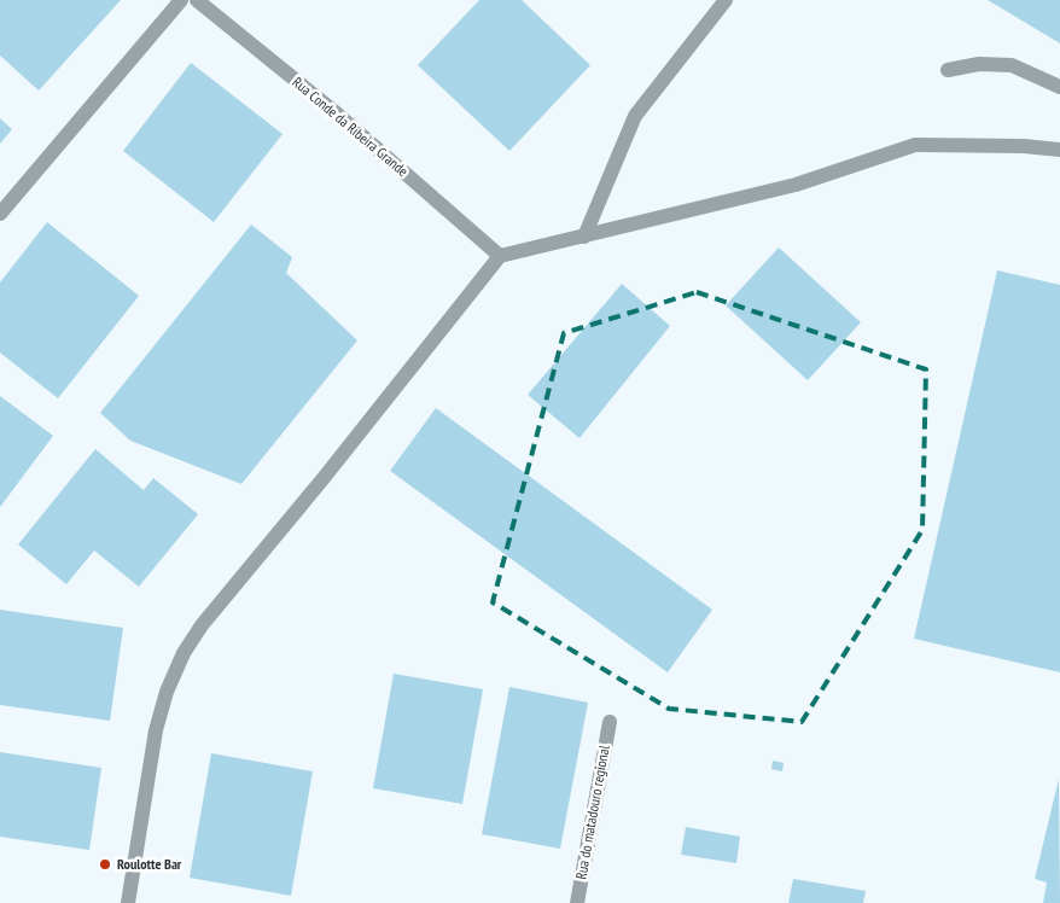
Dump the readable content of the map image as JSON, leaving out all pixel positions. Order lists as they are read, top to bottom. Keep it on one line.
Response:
{"streets":{"street":["Rua Conde da Ribeira Grande","Rua do matadouro regional"]},"places":["Roulotte Bar"]}
